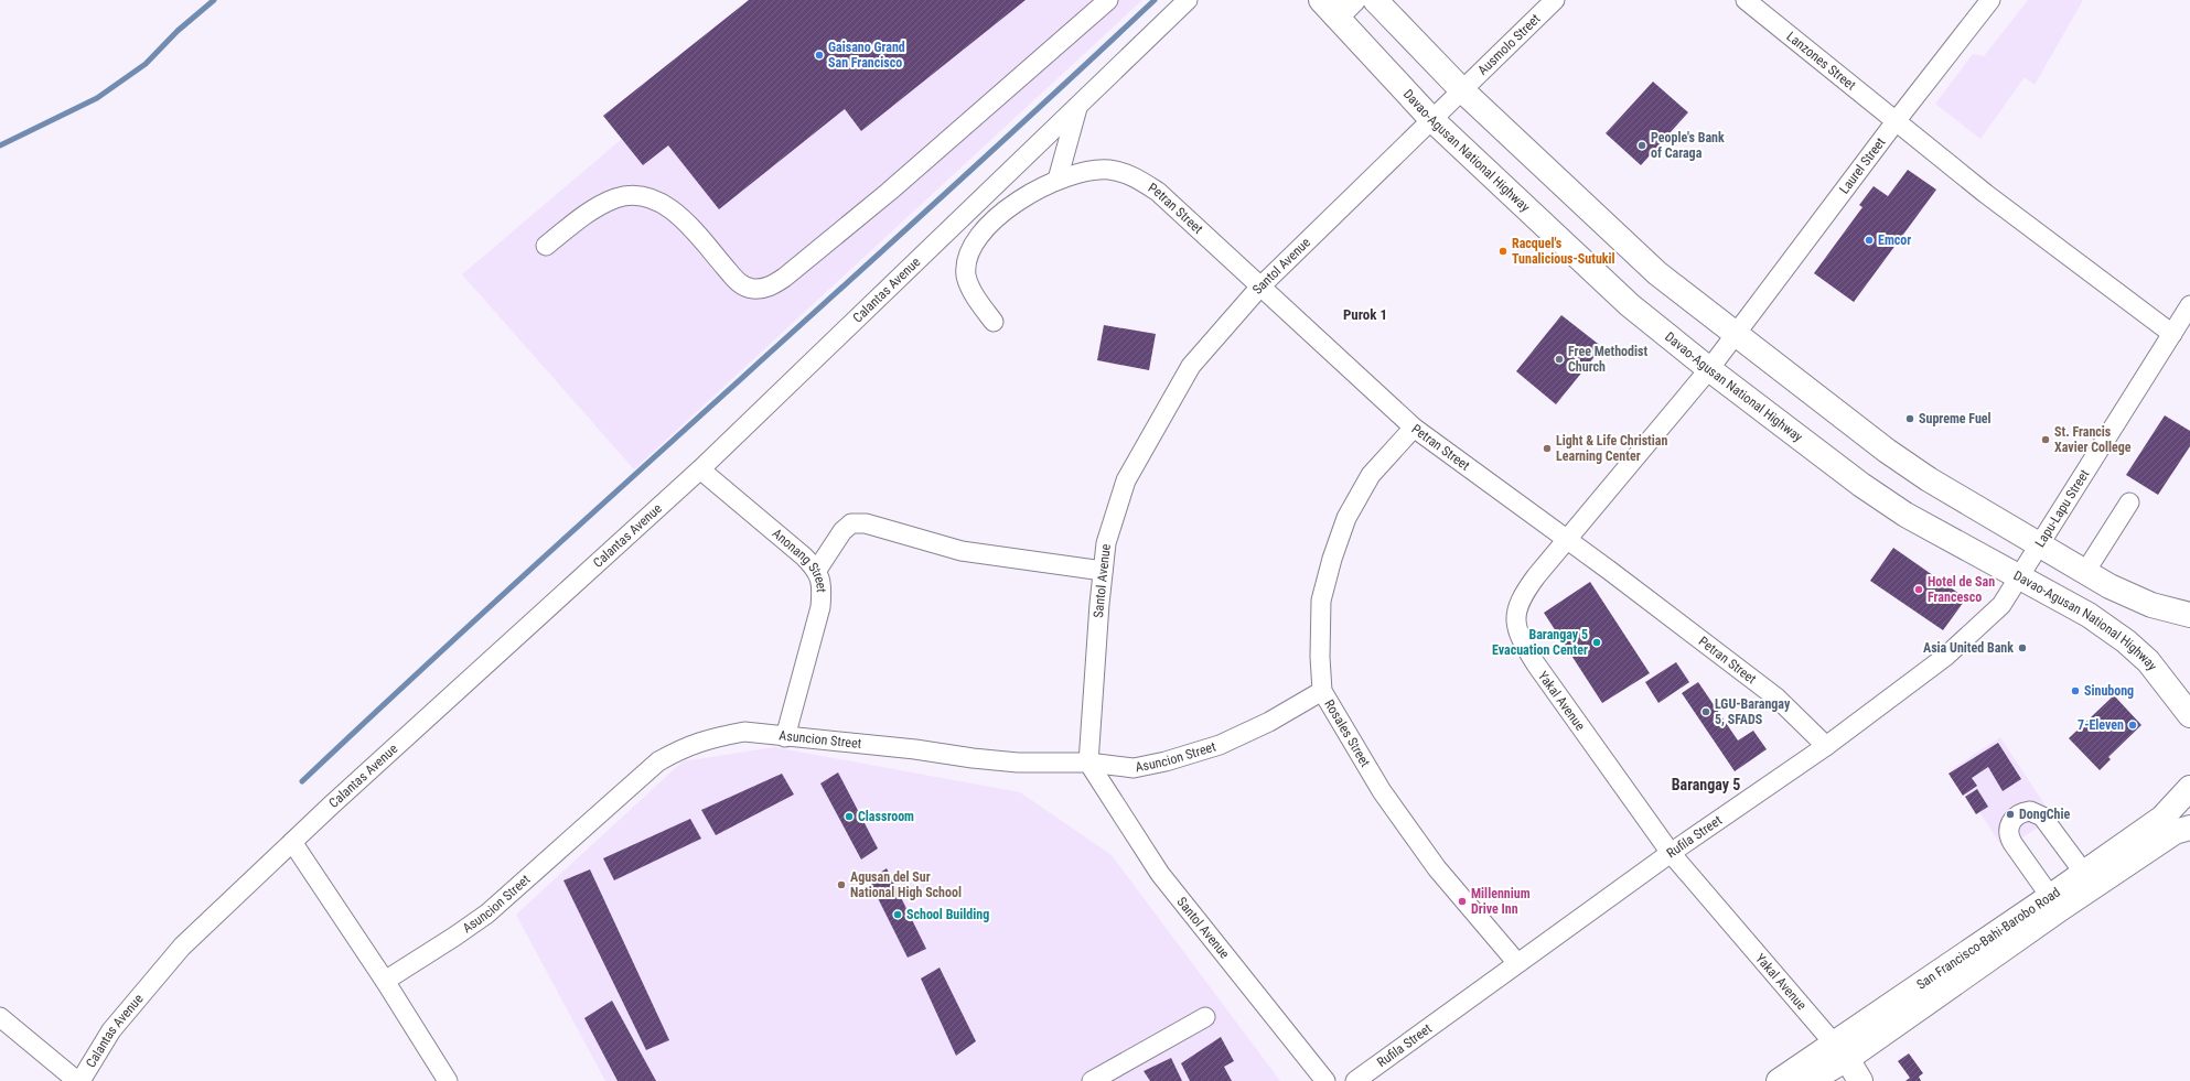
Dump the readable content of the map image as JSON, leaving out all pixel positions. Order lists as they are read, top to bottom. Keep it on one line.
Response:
{"streets":{"main road":["Davao-Agusan National Highway","San Francisco-Bahi-Barobo Road"],"street":["Ausmolo Street","Lanzones Street","Laurel Street","Petran Street","Santol Avenue","Calantas Avenue","Lapu-Lapu Street","Anonang Street","Yakal Avenue","Rosales Street","Asuncion Street","Rufila Street"]},"crossings":[["Ausmolo Street","Davao-Agusan National Highway"],["Ausmolo Street","Santol Avenue"],["Lanzones Street","Laurel Street"],["Lanzones Street","Lapu-Lapu Street"],["Davao-Agusan National Highway","Santol Avenue"],["Davao-Agusan National Highway","Lapu-Lapu Street"],["Davao-Agusan National Highway","Yakal Avenue"],["Davao-Agusan National Highway","Rufila Street"],["Laurel Street","Yakal Avenue"],["Petran Street","Santol Avenue"],["Petran Street","Yakal Avenue"],["Petran Street","Rosales Street"],["Petran Street","Rufila Street"],["Santol Avenue","Asuncion Street"],["Calantas Avenue","Anonang Street"],["Lapu-Lapu Street","Rufila Street"],["Anonang Street","Asuncion Street"],["Yakal Avenue","Rufila Street"],["Yakal Avenue","San Francisco-Bahi-Barobo Road"],["Rosales Street","Asuncion Street"],["Rosales Street","Rufila Street"]],"districts":["Purok 1","Barangay 5"],"places":["Gaisano Grand San Francisco","People's Bank of Caraga","Emcor","Racquel's Tunalicious-Sutukil","Free Methodist Church","Supreme Fuel","St. Francis Xavier College","Light & Life Christian Learning Center","Hotel de San Francesco","Barangay 5 Evacuation Center","Asia United Bank","Sinubong","LGU-Barangay 5, SFADS","7-Eleven","DongChie","Classroom","Agusan del Sur National High School","Millennium Drive Inn","School Building"]}
